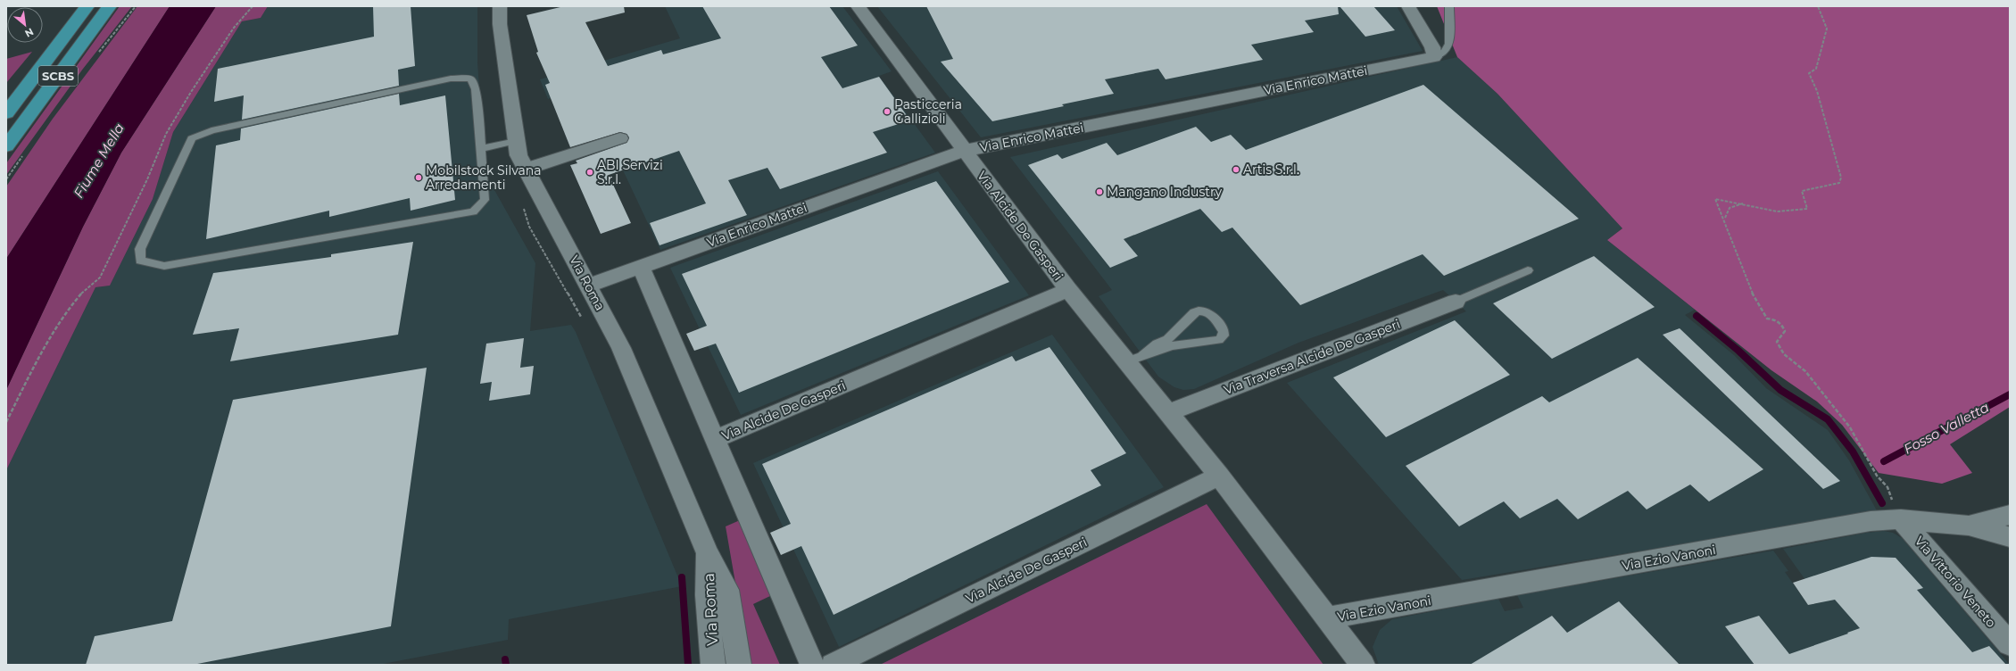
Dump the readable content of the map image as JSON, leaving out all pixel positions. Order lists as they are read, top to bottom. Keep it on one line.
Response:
{"streets":{"highway":["SCBS"],"street":["Via Enrico Mattei","Via Alcide De Gasperi","Via Roma","Via Traversa Alcide De Gasperi","Via Ezio Vanoni","Via Vittorio Veneto"]},"crossings":[["Via Enrico Mattei","Via Alcide De Gasperi"],["Via Enrico Mattei","Via Roma"],["Via Alcide De Gasperi","Via Traversa Alcide De Gasperi"],["Via Alcide De Gasperi","Via Ezio Vanoni"],["Via Ezio Vanoni","Via Vittorio Veneto"]],"water":["Fiume Mella","Fosso Valletta"],"places":["Pasticceria Gallizioli","Artis S.r.l.","ABI Servizi S.r.l.","Mobilstock Silvana Arredamenti","Mangano Industry"],"north":"bottom right"}
